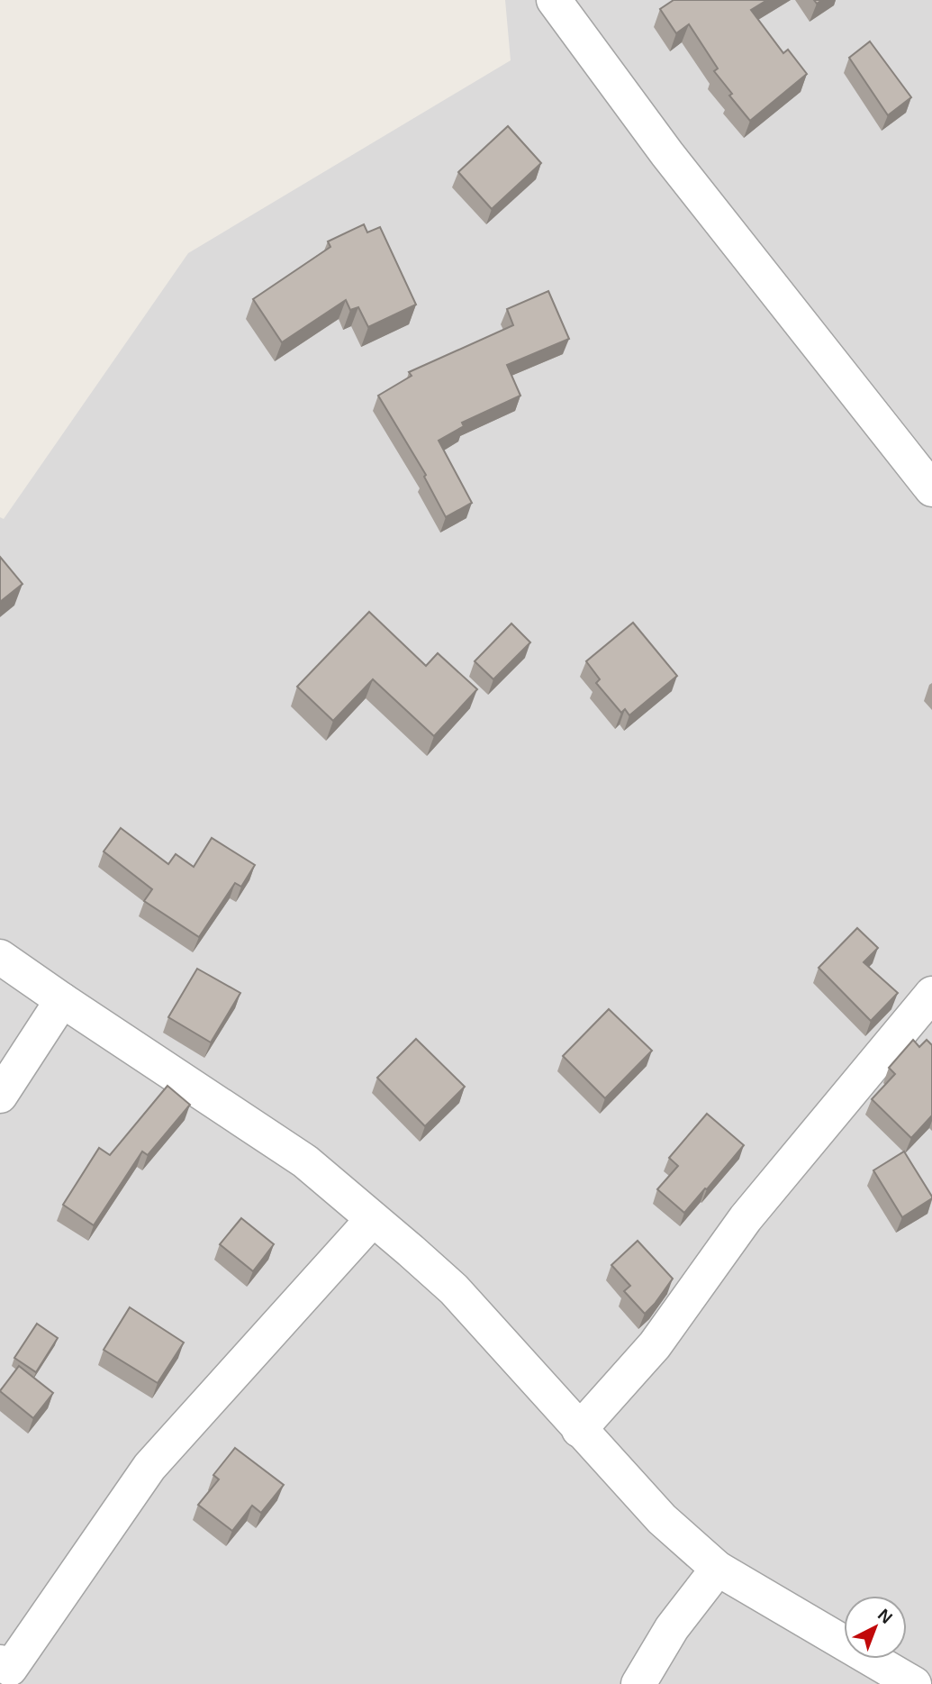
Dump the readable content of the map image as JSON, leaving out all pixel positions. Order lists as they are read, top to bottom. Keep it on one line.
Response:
{"north":"top right"}
